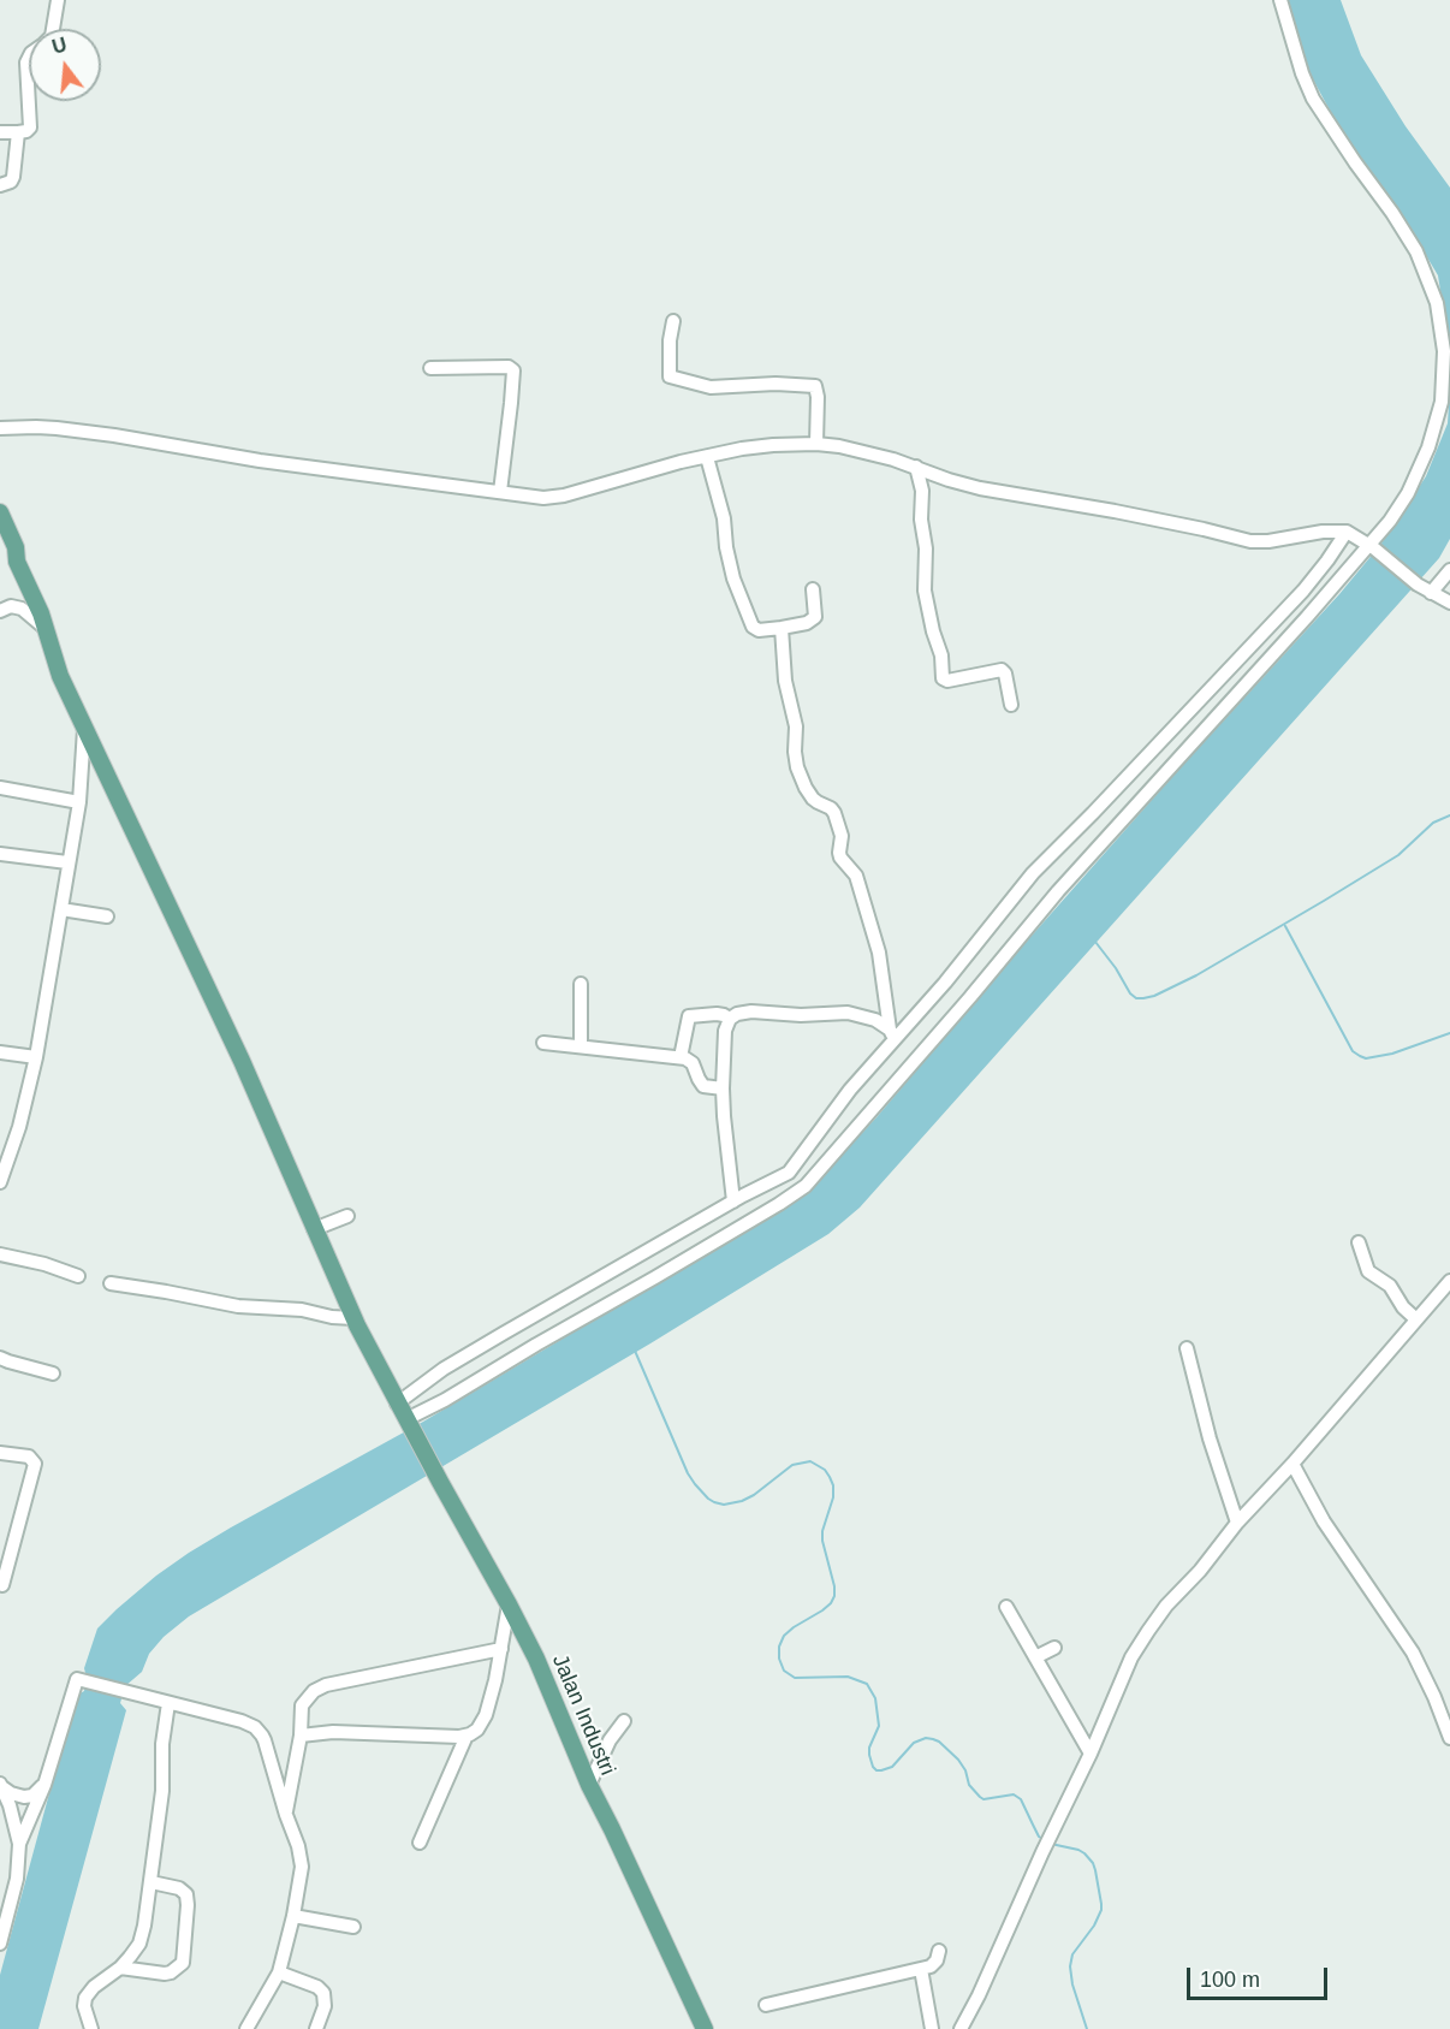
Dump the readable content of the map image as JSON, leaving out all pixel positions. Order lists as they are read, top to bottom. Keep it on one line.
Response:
{"streets":{"main road":["Jalan Industri"]},"scale_bar":"100 m","north":"top"}
